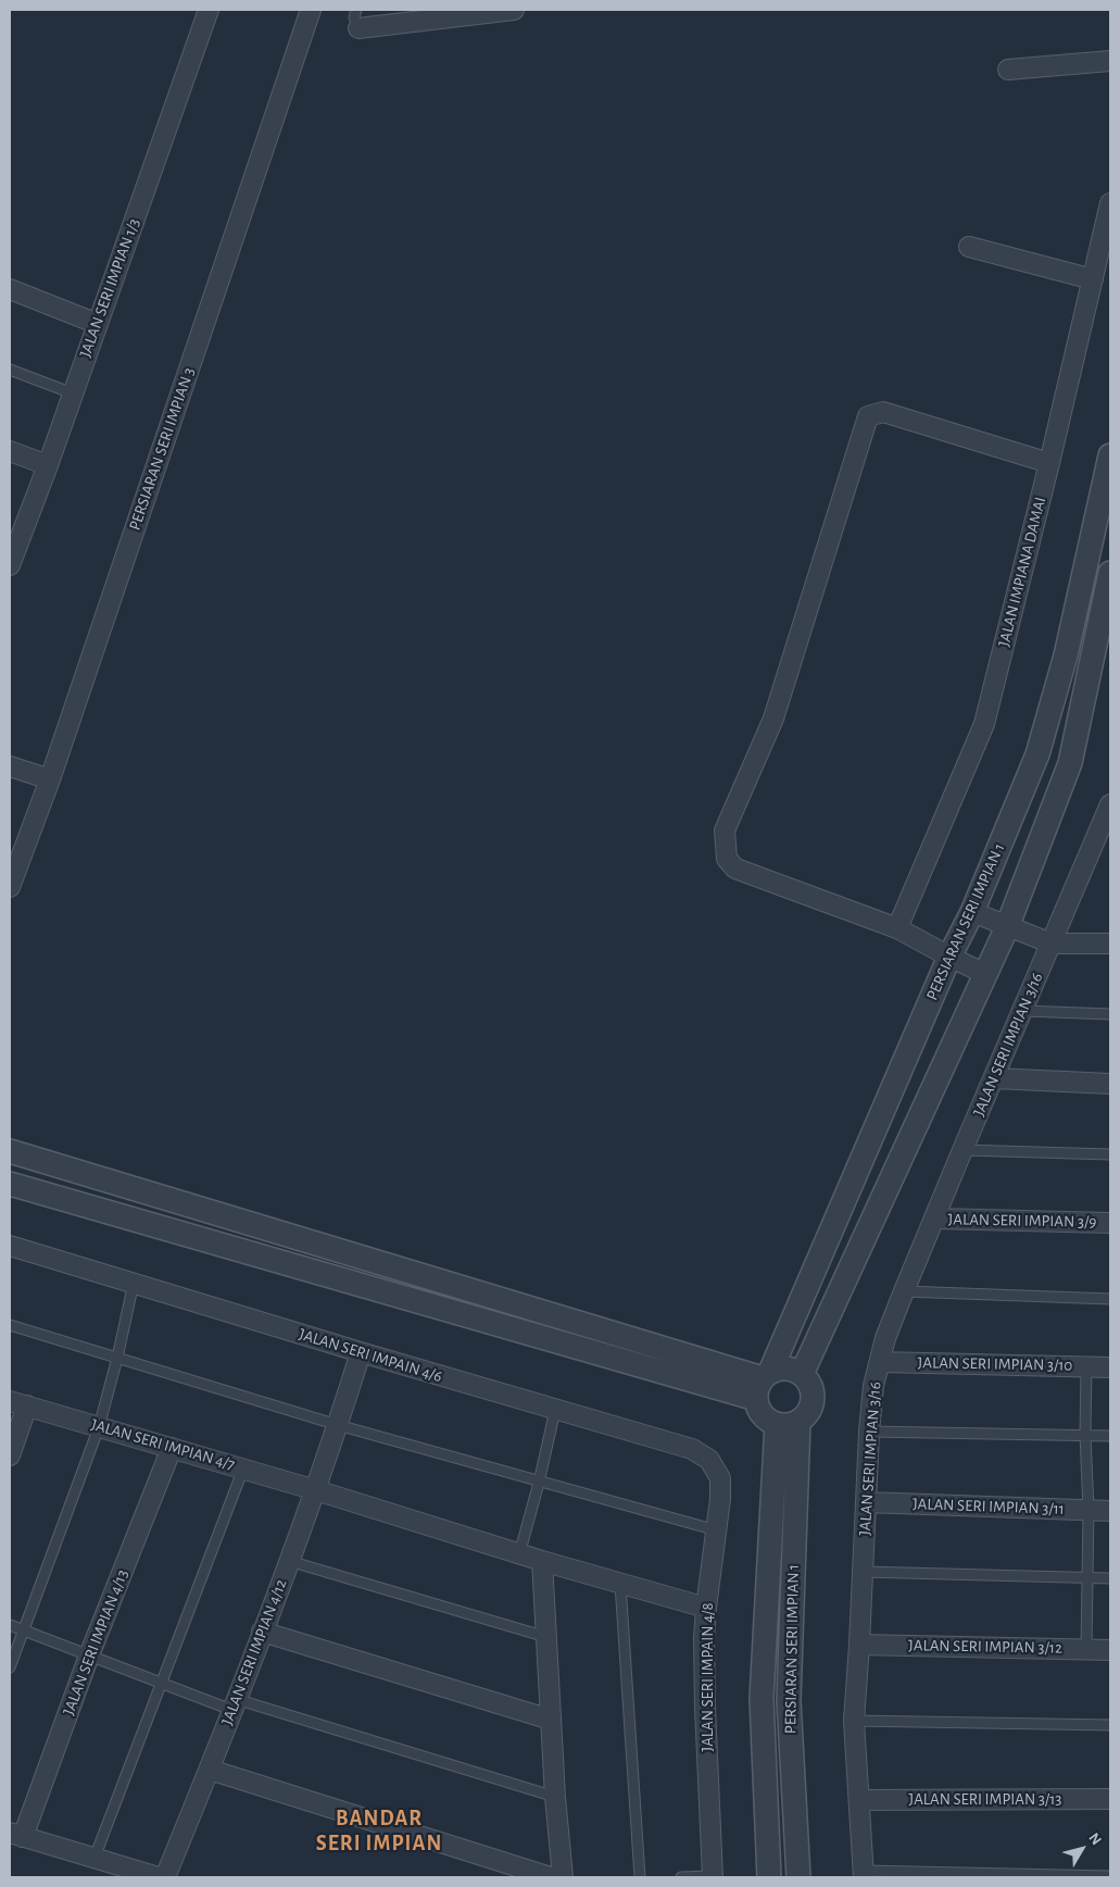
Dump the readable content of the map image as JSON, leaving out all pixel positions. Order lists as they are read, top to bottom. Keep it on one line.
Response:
{"streets":{"street":["JALAN SERI IMPIAN 1/3","PERSIARAN SERI IMPIAN 3","JALAN IMPIANA DAMAI","PERSIARAN SERI IMPIAN 1","JALAN SERI IMPIAN 3/16","JALAN SERI IMPIAN 3/9","JALAN SERI IMPAIN 4/6","JALAN SERI IMPIAN 3/10","JALAN SERI IMPIAN 4/7","JALAN SERI IMPIAN 3/11","JALAN SERI IMPIAN 4/13","JALAN SERI IMPIAN 3/12","JALAN SERI IMPIAN 4/12","JALAN SERI IMPAIN 4/8","JALAN SERI IMPIAN 3/13"]},"crossings":[["JALAN SERI IMPIAN 3/16","JALAN SERI IMPIAN 3/9"],["JALAN SERI IMPIAN 3/16","JALAN SERI IMPIAN 3/10"],["JALAN SERI IMPIAN 3/16","JALAN SERI IMPIAN 3/11"],["JALAN SERI IMPIAN 3/16","JALAN SERI IMPIAN 3/12"],["JALAN SERI IMPIAN 3/16","JALAN SERI IMPIAN 3/13"],["JALAN SERI IMPAIN 4/6","JALAN SERI IMPIAN 4/12"],["JALAN SERI IMPAIN 4/6","JALAN SERI IMPAIN 4/8"],["JALAN SERI IMPIAN 4/7","JALAN SERI IMPIAN 4/13"],["JALAN SERI IMPIAN 4/7","JALAN SERI IMPIAN 4/12"],["JALAN SERI IMPIAN 4/7","JALAN SERI IMPAIN 4/8"]],"districts":["BANDAR SERI IMPIAN"],"north":"top right"}
